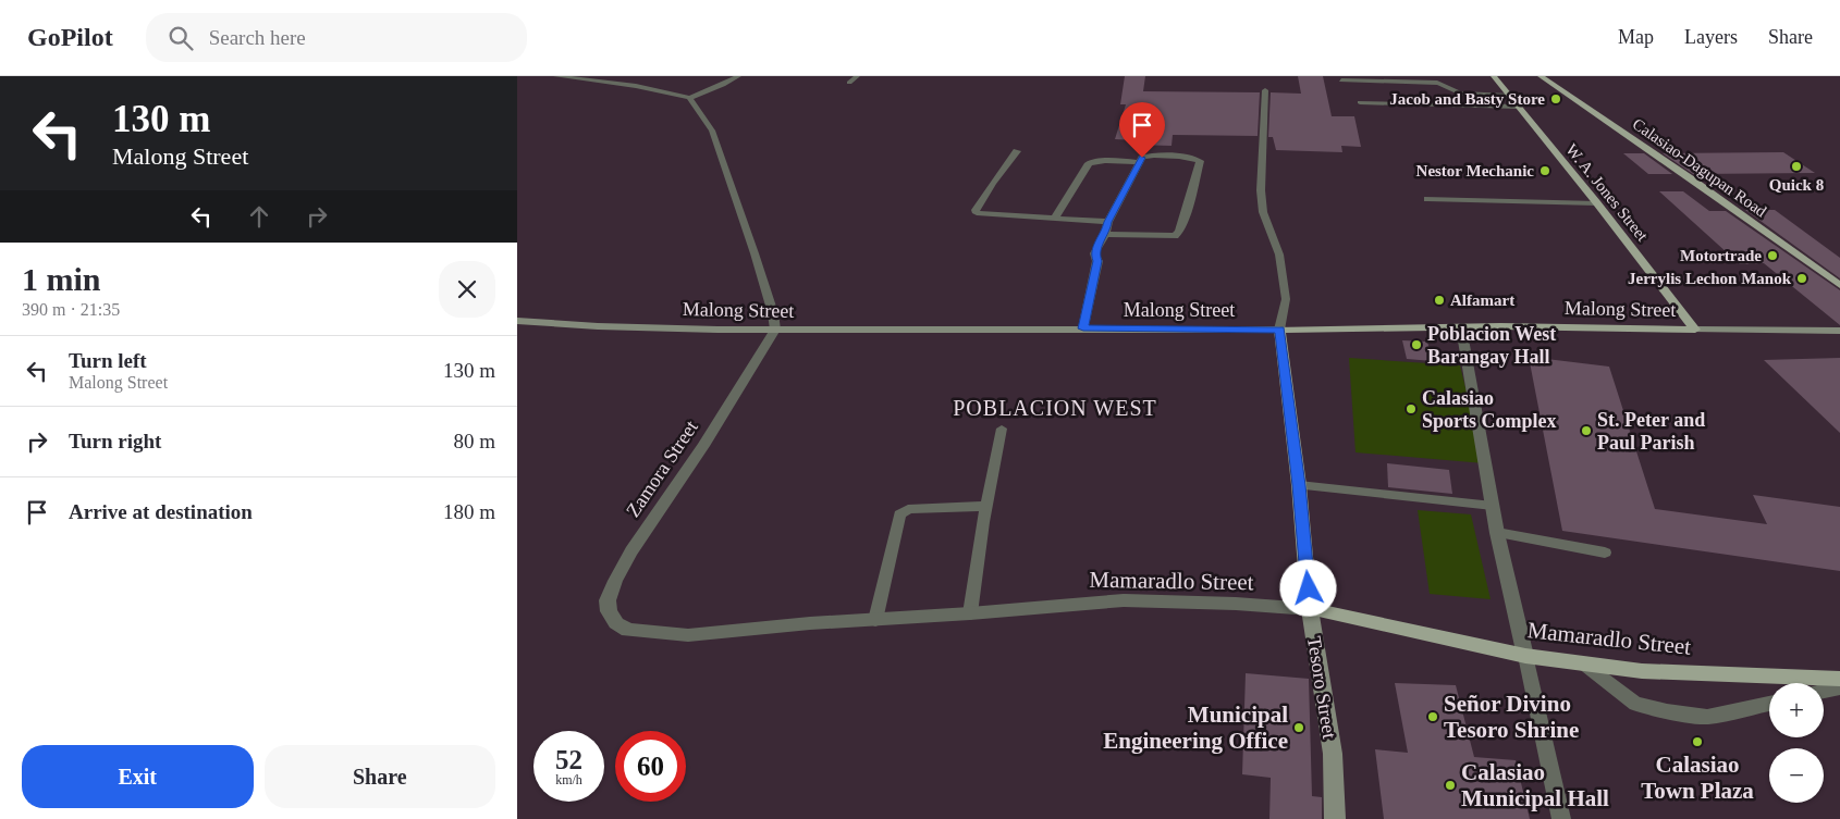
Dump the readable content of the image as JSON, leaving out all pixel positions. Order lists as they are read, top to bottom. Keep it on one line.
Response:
{"streets":{"main road":["Calasiao-Dagupan Road","W. A. Jones Street","Malong Street","Mamaradlo Street","Tesoro Street"],"street":["Zamora Street"]},"crossings":[["W. A. Jones Street","Malong Street"],["Malong Street","Zamora Street"],["Malong Street","Tesoro Street"],["Zamora Street","Mamaradlo Street"],["Mamaradlo Street","Tesoro Street"]],"districts":["POBLACION WEST"],"places":["Jacob and Basty Store","Quick 8","Nestor Mechanic","Motortrade","Jerrylis Lechon Manok","Alfamart","Poblacion West Barangay Hall","Calasiao Sports Complex","St. Peter and Paul Parish","Señor Divino Tesoro Shrine","Municipal Engineering Office","Calasiao Town Plaza","Calasiao Municipal Hall"],"page":{"header":"GoPilot","search":"Search here","nav":["Map","Layers","Share"],"turn":["130 m","Malong Street"],"heading":["1 min","390 m · 21:35"],"list":[{"name":"Turn left","note":"Malong Street","value":"130 m"},{"name":"Turn right","value":"80 m"},{"name":"Arrive at destination","value":"180 m"}],"map_buttons":["+","−"],"speed":"52 km/h","limit":"60","buttons":["Exit","Share"]}}
